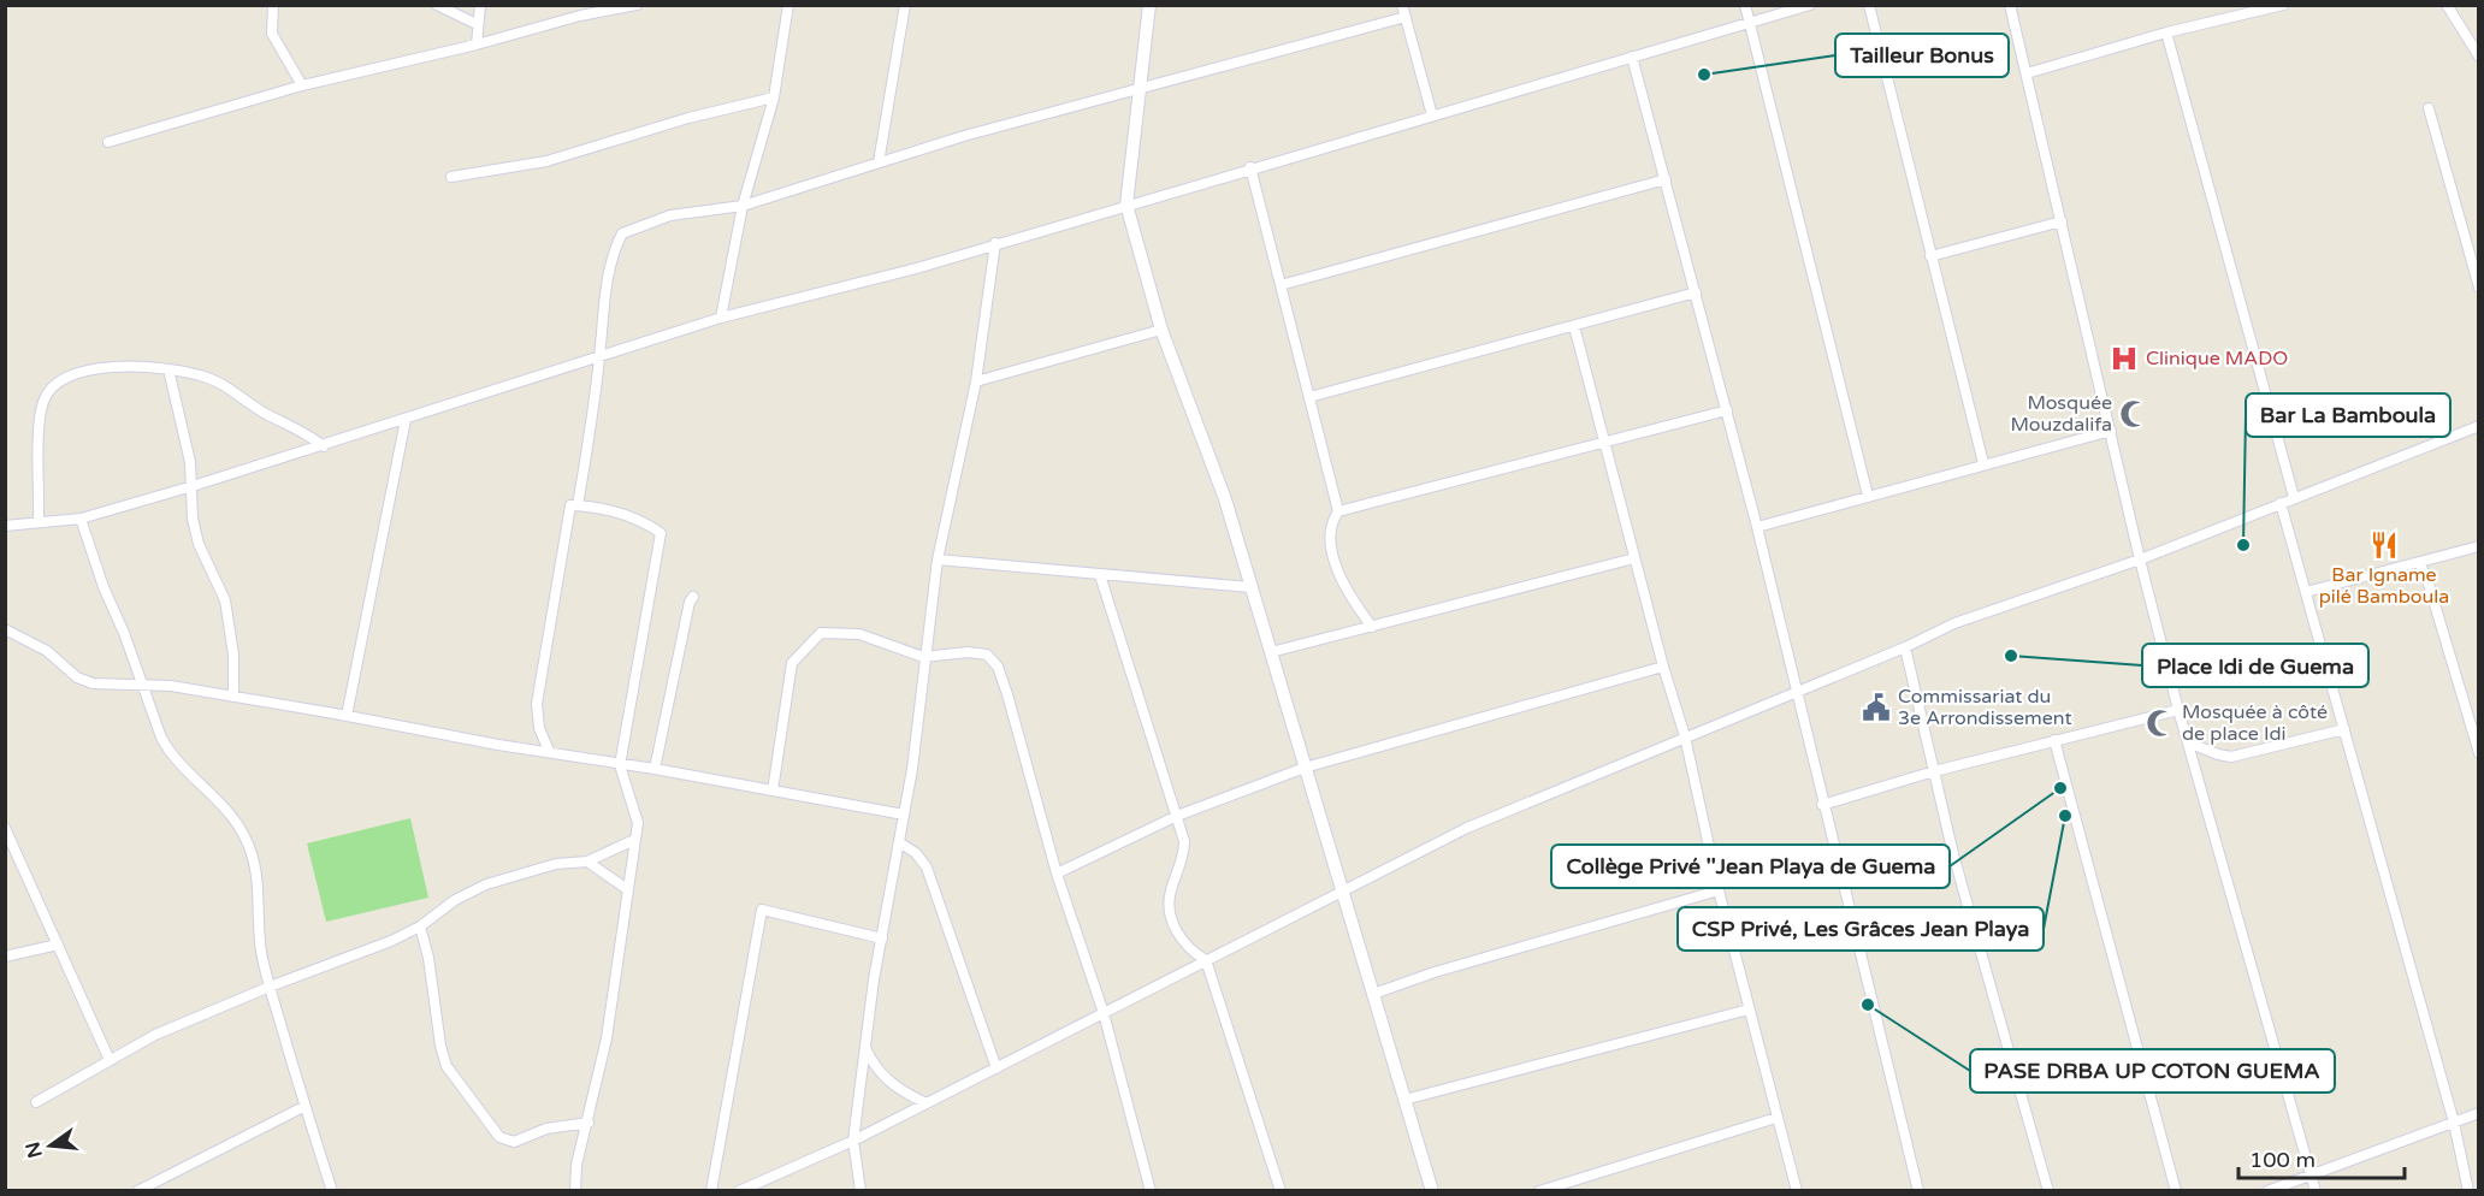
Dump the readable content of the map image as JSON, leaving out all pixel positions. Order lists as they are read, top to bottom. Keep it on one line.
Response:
{"places":{"other":["Tailleur Bonus","Bar La Bamboula","Place Idi de Guema","Collège Privé ''Jean Playa de Guema","CSP Privé, Les Grâces Jean Playa","PASE DRBA UP COTON GUEMA"],"hospital":["Clinique MADO"],"mosque":["Mosquée Mouzdalifa","Mosquée à côté de place Idi"],"restaurant":["Bar Igname pilé Bamboula"],"public building":["Commissariat du 3e Arrondissement"]},"scale_bar":"100 m","north":"left"}
